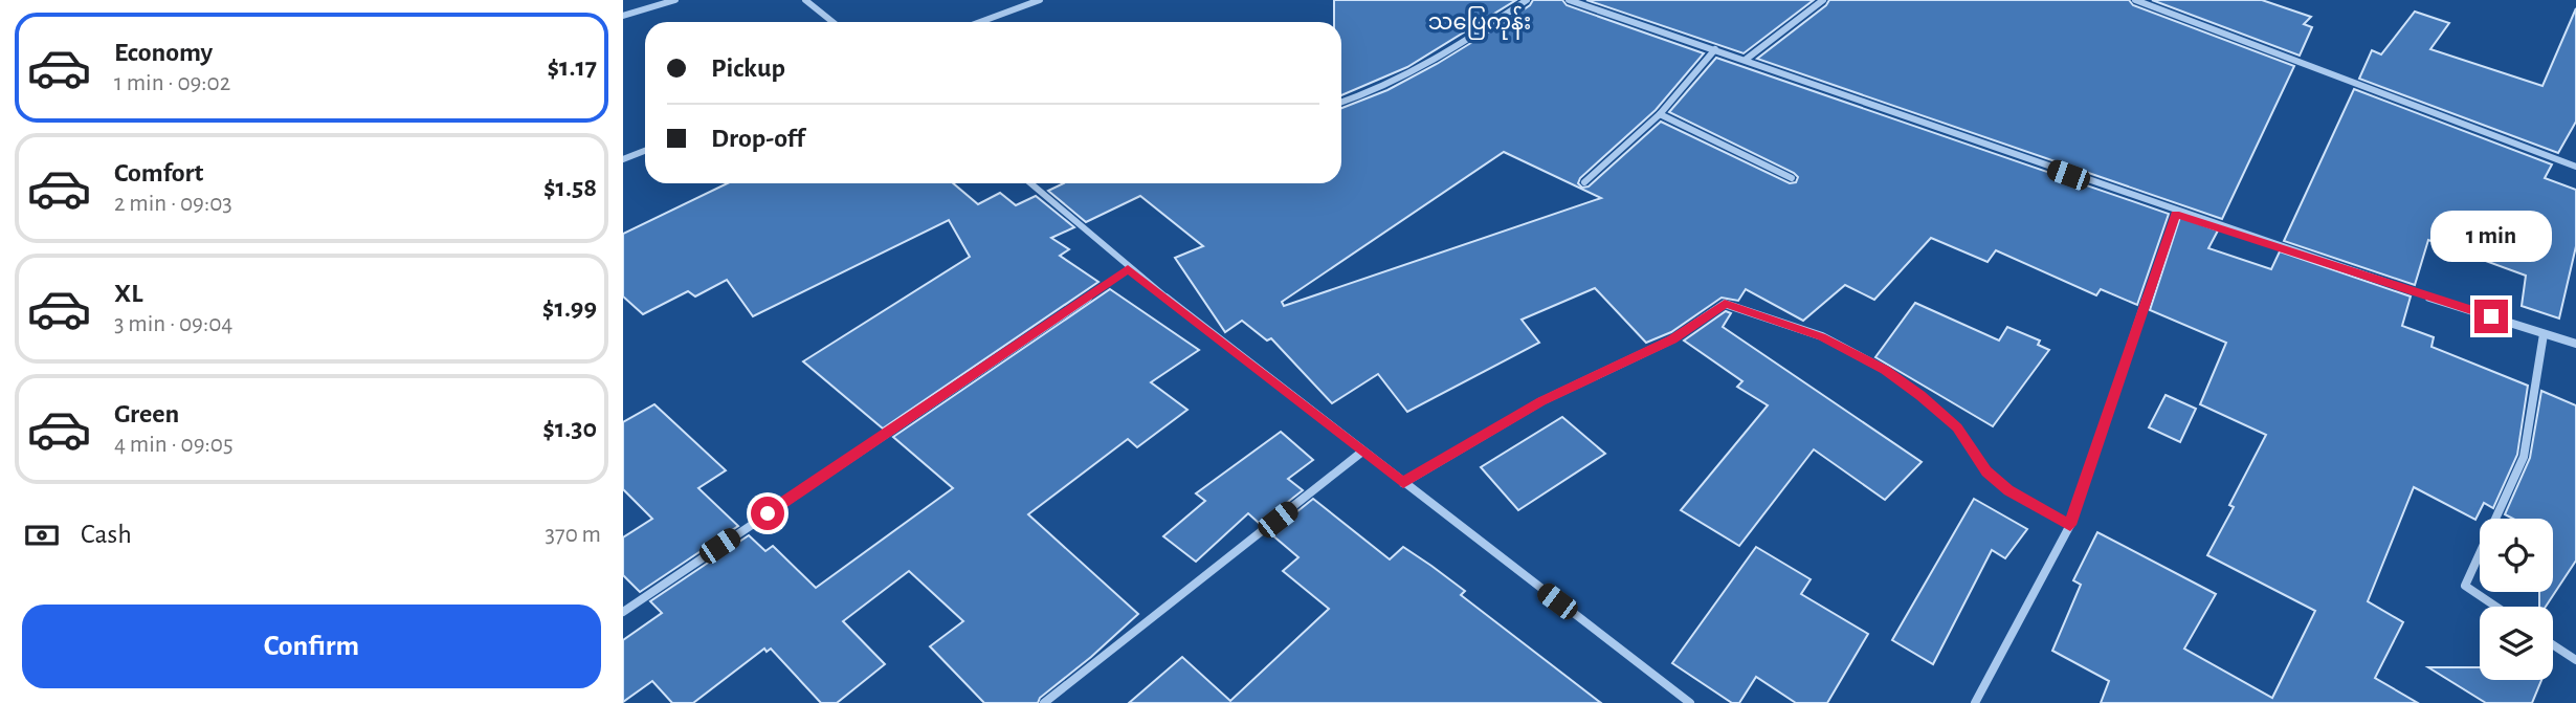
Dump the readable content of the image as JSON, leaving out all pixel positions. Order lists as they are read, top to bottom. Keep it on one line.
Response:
{"districts":["သပြေကုန်း"],"page":{"list":[{"name":"Economy","note":"1 min · 09:02","value":"$1.17"},{"name":"Comfort","note":"2 min · 09:03","value":"$1.58"},{"name":"XL","note":"3 min · 09:04","value":"$1.99"},{"name":"Green","note":"4 min · 09:05","value":"$1.30"}],"banner":["Pickup","Drop-off"],"bubble":"1 min","pay":["Cash","370 m"],"buttons":"Confirm"}}
